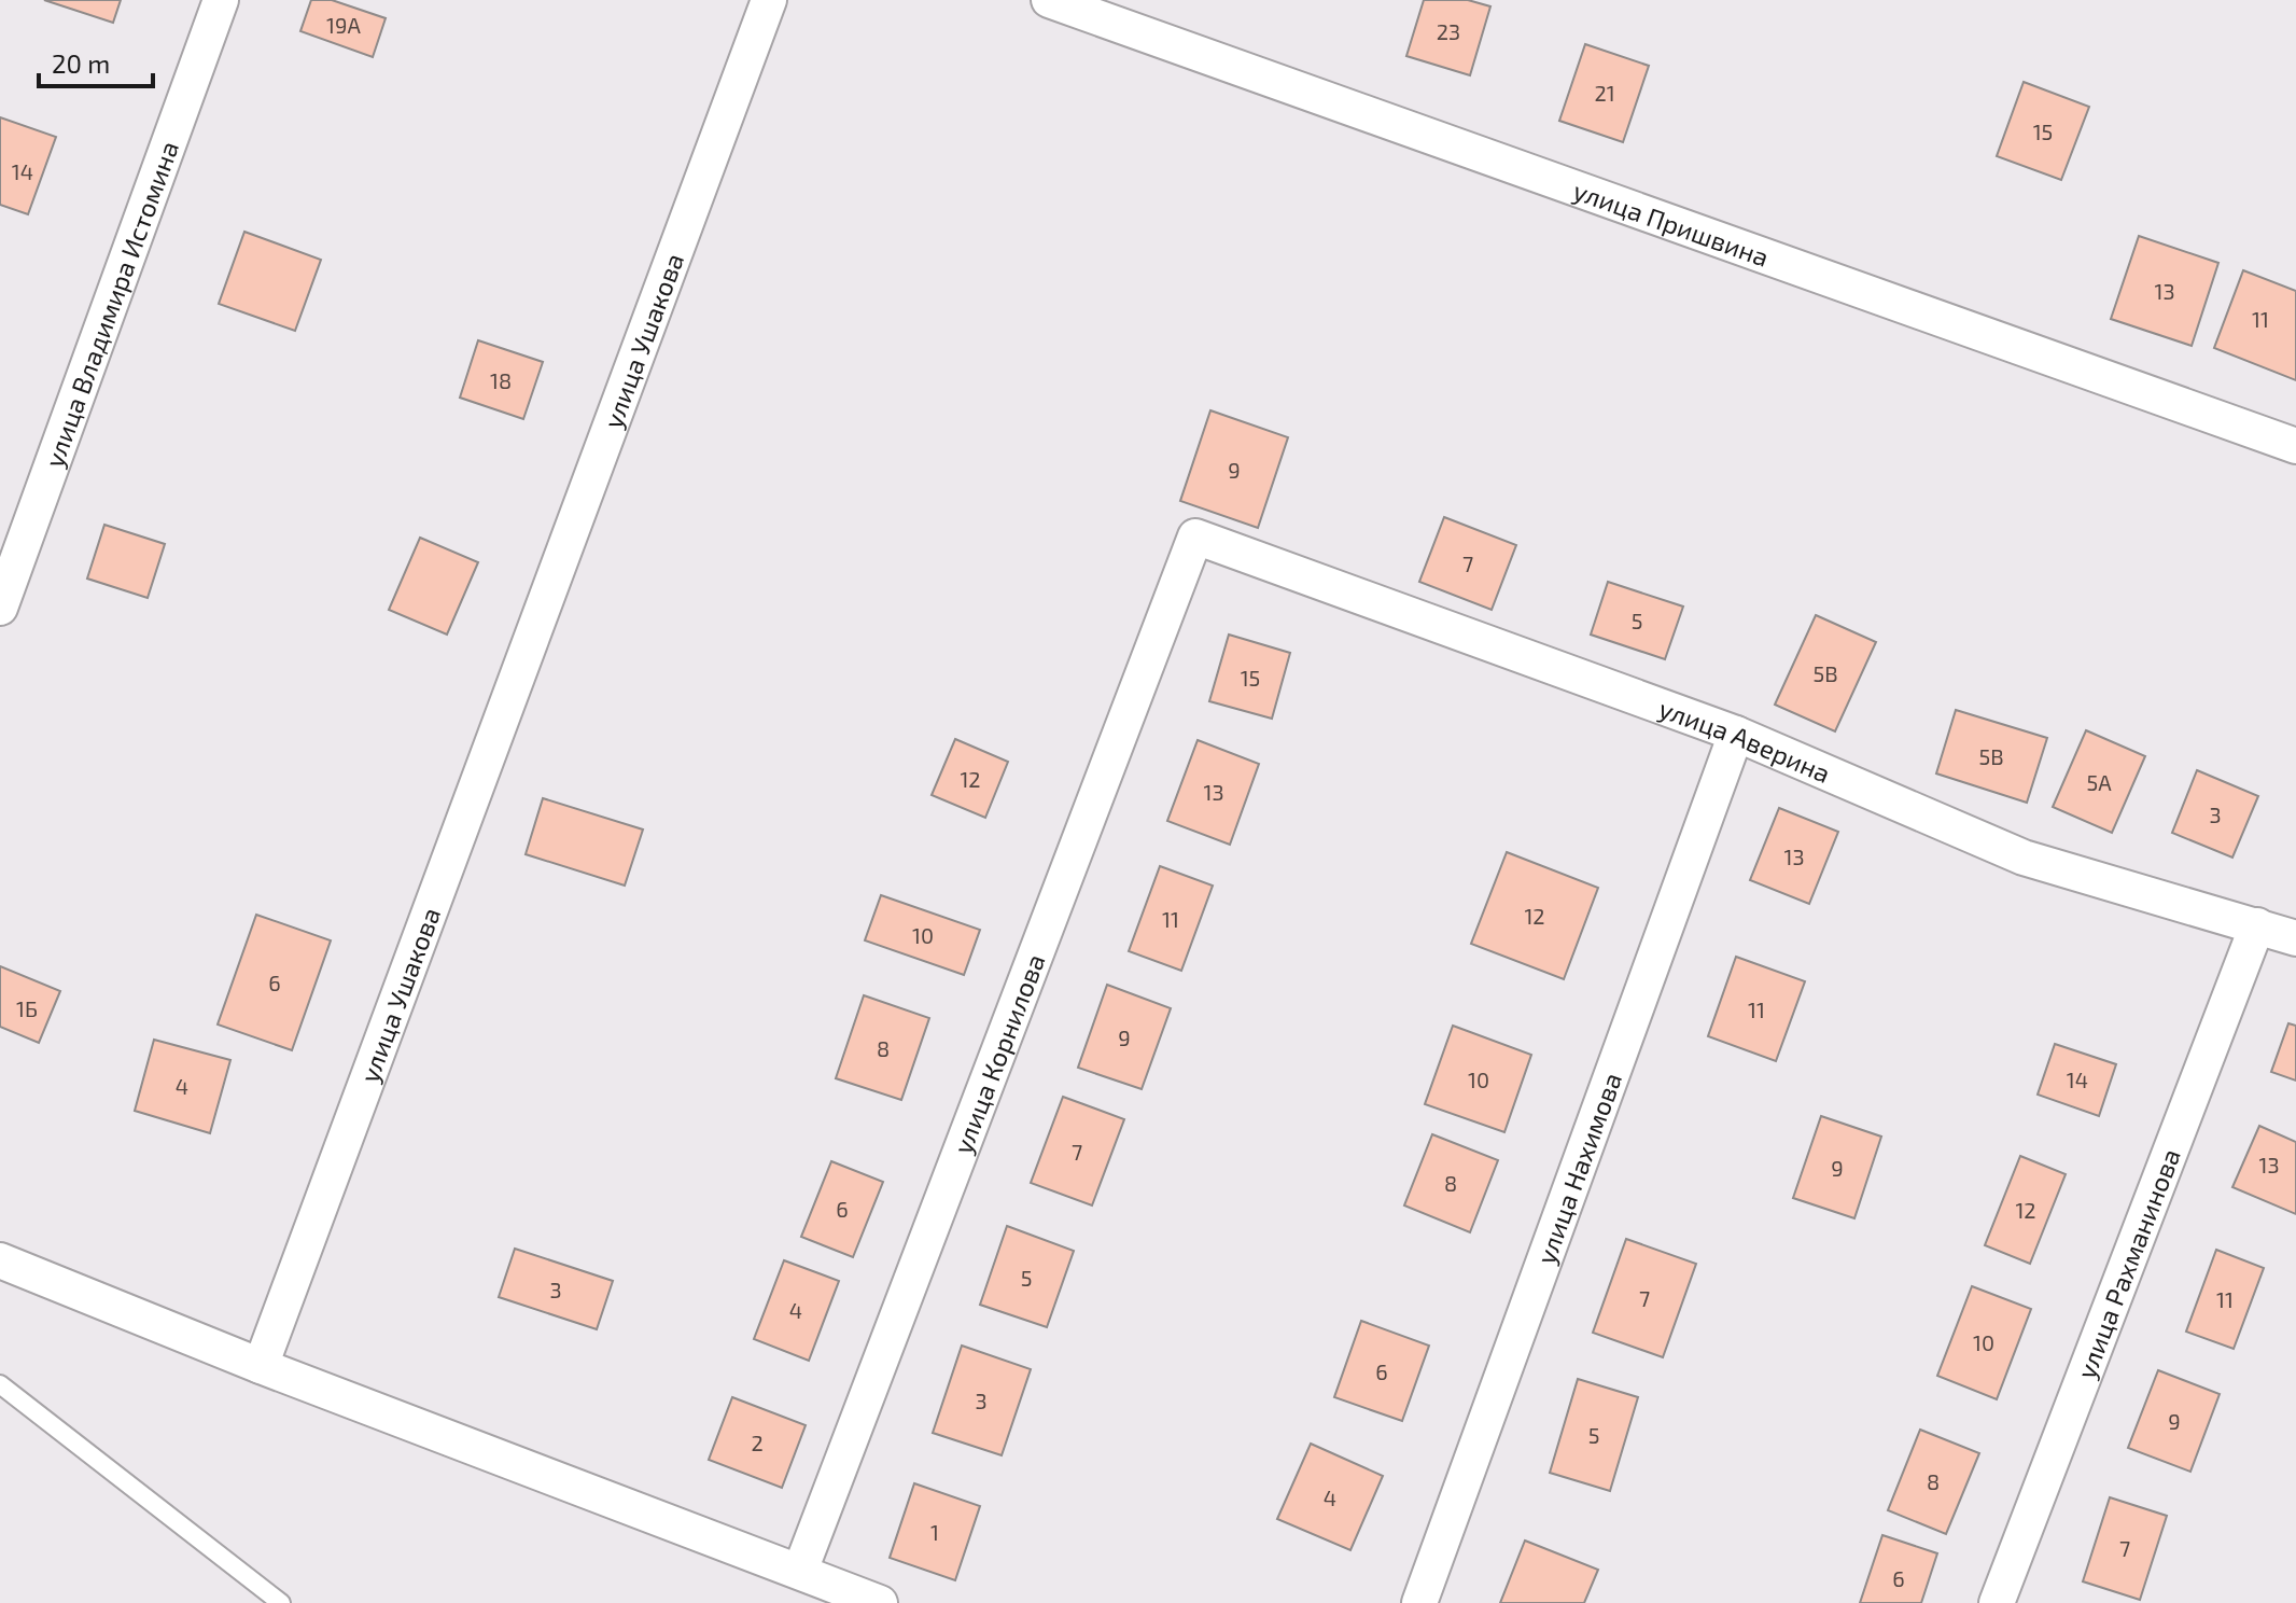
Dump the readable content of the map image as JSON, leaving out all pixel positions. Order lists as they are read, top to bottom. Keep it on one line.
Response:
{"streets":{"street":["улица Пришвина","улица Владимира Истомина","улица Ушакова","улица Аверина","улица Корнилова","улица Нахимова","улица Рахманинова"]},"crossings":[["улица Аверина","улица Корнилова"],["улица Аверина","улица Нахимова"],["улица Аверина","улица Рахманинова"]],"house_numbers":["19А","23","21","15","14","13","11","18","9","7","5","5В","15","5В","12","5А","13","3","13","12","11","10","6","1Б","11","9","8","10","14","4","7","13","9","8","6","12","5","3","7","11","4","10","6","3","9","5","2","8","4","1","7","6"],"scale_bar":"20 m"}
